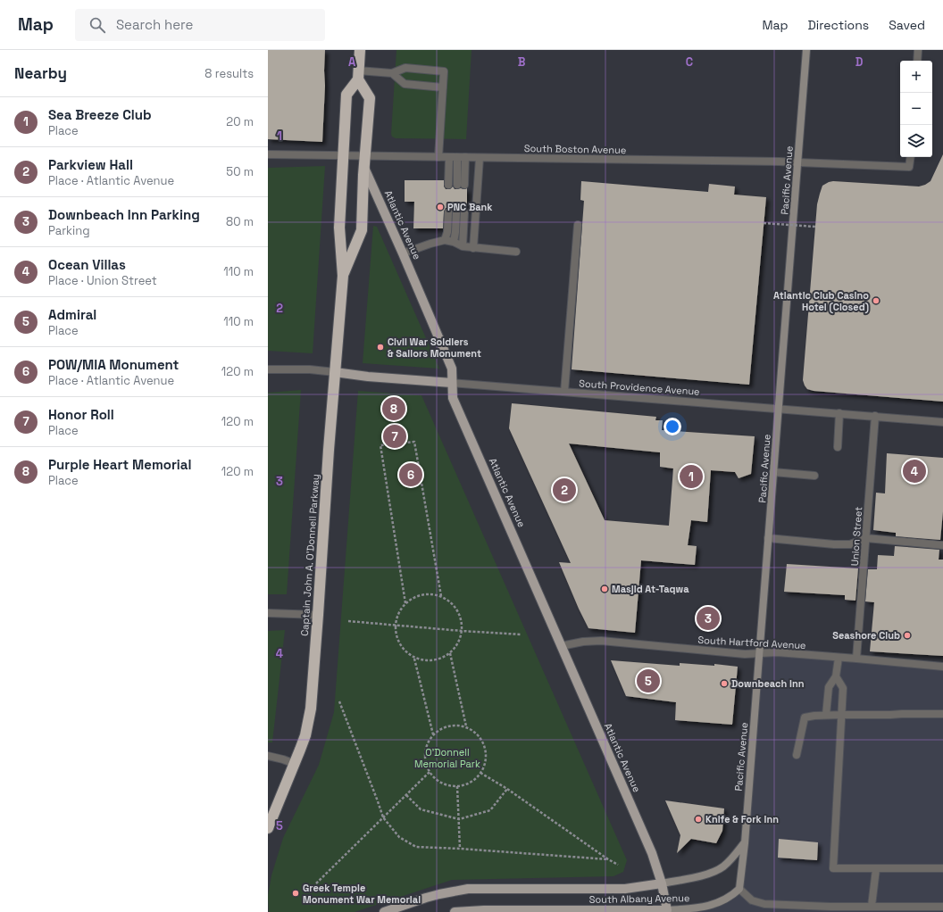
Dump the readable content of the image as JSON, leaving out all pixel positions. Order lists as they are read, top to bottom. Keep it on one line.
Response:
{"streets":{"highway":["Atlantic Avenue","Captain John A. O'Donnell Parkway"],"main road":["South Providence Avenue","South Albany Avenue"],"street":["South Boston Avenue","Pacific Avenue","Union Street","South Hartford Avenue"]},"crossings":[["South Boston Avenue","Pacific Avenue"],["South Boston Avenue","Atlantic Avenue"],["South Boston Avenue","Captain John A. O'Donnell Parkway"],["Pacific Avenue","South Providence Avenue"],["Pacific Avenue","South Hartford Avenue"],["Pacific Avenue","South Albany Avenue"],["Atlantic Avenue","South Providence Avenue"],["Atlantic Avenue","Captain John A. O'Donnell Parkway"],["Atlantic Avenue","South Hartford Avenue"],["Atlantic Avenue","South Albany Avenue"],["South Providence Avenue","Union Street"],["South Providence Avenue","Captain John A. O'Donnell Parkway"],["Union Street","South Hartford Avenue"]],"parks":["O'Donnell Memorial Park"],"places":["PNC Bank","Atlantic Club Casino Hotel (Closed)","Civil War Soldiers & Sailors Monument","Masjid At-Taqwa","Seashore Club","Downbeach Inn","Knife & Fork Inn","Greek Temple Monument War Memorial"],"page":{"header":"Map","search":"Search here","nav":["Map","Directions","Saved"],"heading":["Nearby","8 results"],"map_buttons":["+","−"],"list":[{"mark":"1","name":"Sea Breeze Club","note":"Place","value":"20 m"},{"mark":"2","name":"Parkview Hall","note":"Place · Atlantic Avenue","value":"50 m"},{"mark":"3","name":"Downbeach Inn Parking","note":"Parking","value":"80 m"},{"mark":"4","name":"Ocean Villas","note":"Place · Union Street","value":"110 m"},{"mark":"5","name":"Admiral","note":"Place","value":"110 m"},{"mark":"6","name":"POW/MIA Monument","note":"Place · Atlantic Avenue","value":"120 m"},{"mark":"7","name":"Honor Roll","note":"Place","value":"120 m"},{"mark":"8","name":"Purple Heart Memorial","note":"Place","value":"120 m"}],"pins":["8","7","4","6","1","2","3","5"]},"grid":{"columns":["A","B","C","D"],"rows":["1","2","3","4","5"]}}
